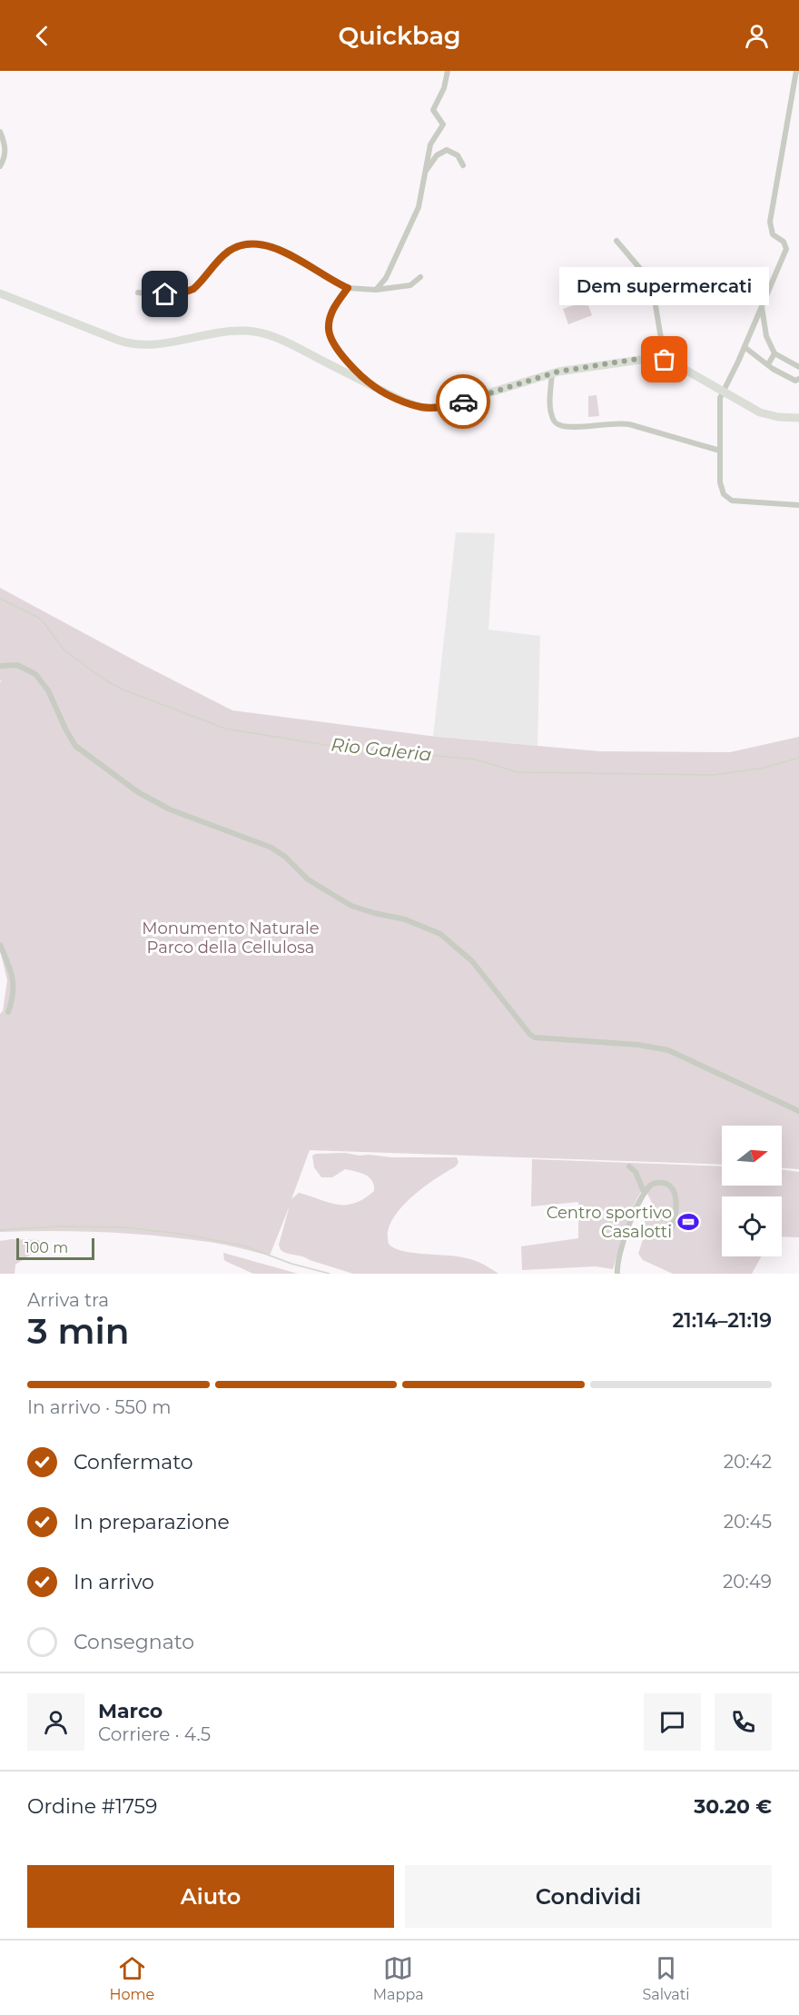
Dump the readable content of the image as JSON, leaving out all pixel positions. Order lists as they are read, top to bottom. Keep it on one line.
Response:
{"water":["Rio Galeria"],"parks":["Monumento Naturale Parco della Cellulosa"],"places":{"other":["Dem supermercati"],"sports":["Centro sportivo Casalotti"]},"scale_bar":"100 m","north":"right","page":{"header":"Quickbag","bubble":"Dem supermercati","scale":"100 m","heading":["3 min","Arriva tra","21:14–21:19"],"panel":["Marco","Corriere · 4.5","Ordine #1759","30.20 €"],"bar":"In arrivo · 550 m","list":[["Confermato","20:42"],["In preparazione","20:45"],["In arrivo","20:49"],"Consegnato"],"buttons":["Aiuto","Condividi"],"tabs":["Home","Mappa","Salvati"]}}
